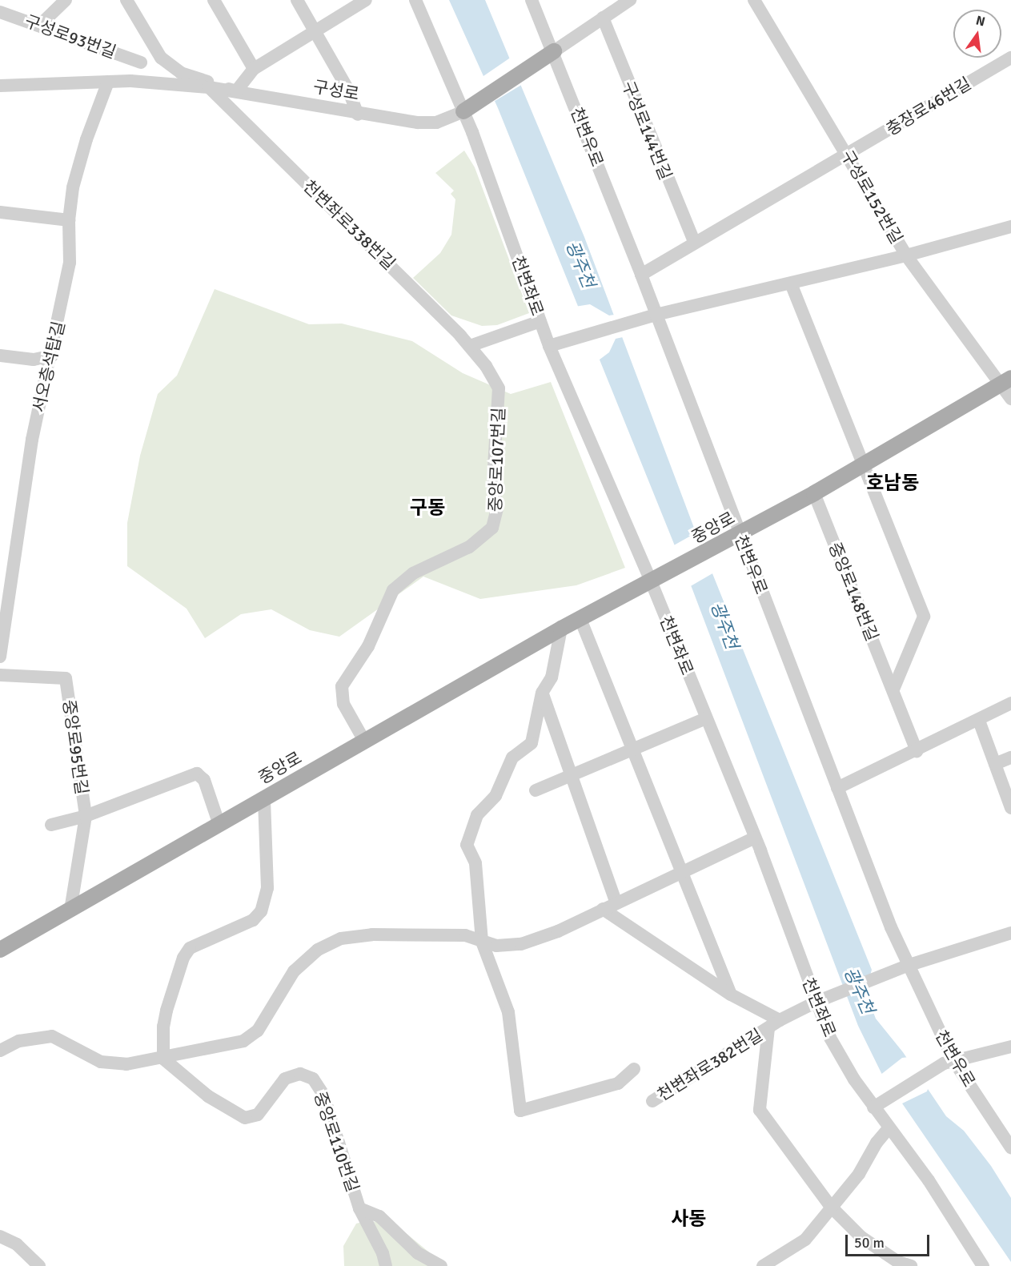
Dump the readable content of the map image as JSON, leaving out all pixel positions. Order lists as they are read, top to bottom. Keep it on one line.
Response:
{"streets":{"main road":["구성로","중앙로"],"street":["구성로93번길","충장로46번길","구성로144번길","천변우로","구성로152번길","천변좌로338번길","천변좌로","서오층석탑길","중앙로107번길","중앙로148번길","중앙로95번길","천변좌로382번길","중앙로110번길"]},"crossings":[["구성로","구성로144번길"],["구성로","천변우로"],["구성로","천변좌로338번길"],["구성로","천변좌로"],["구성로","서오층석탑길"],["충장로46번길","구성로152번길"],["천변우로","중앙로"],["천변우로","천변좌로382번길"],["구성로152번길","중앙로"],["천변좌로338번길","중앙로107번길"],["천변좌로","중앙로"],["천변좌로","천변좌로382번길"],["중앙로107번길","중앙로"],["중앙로","중앙로148번길"],["중앙로","중앙로95번길"]],"districts":["호남동","구동","사동"],"water":["광주천"],"scale_bar":"50 m","north":"top"}
